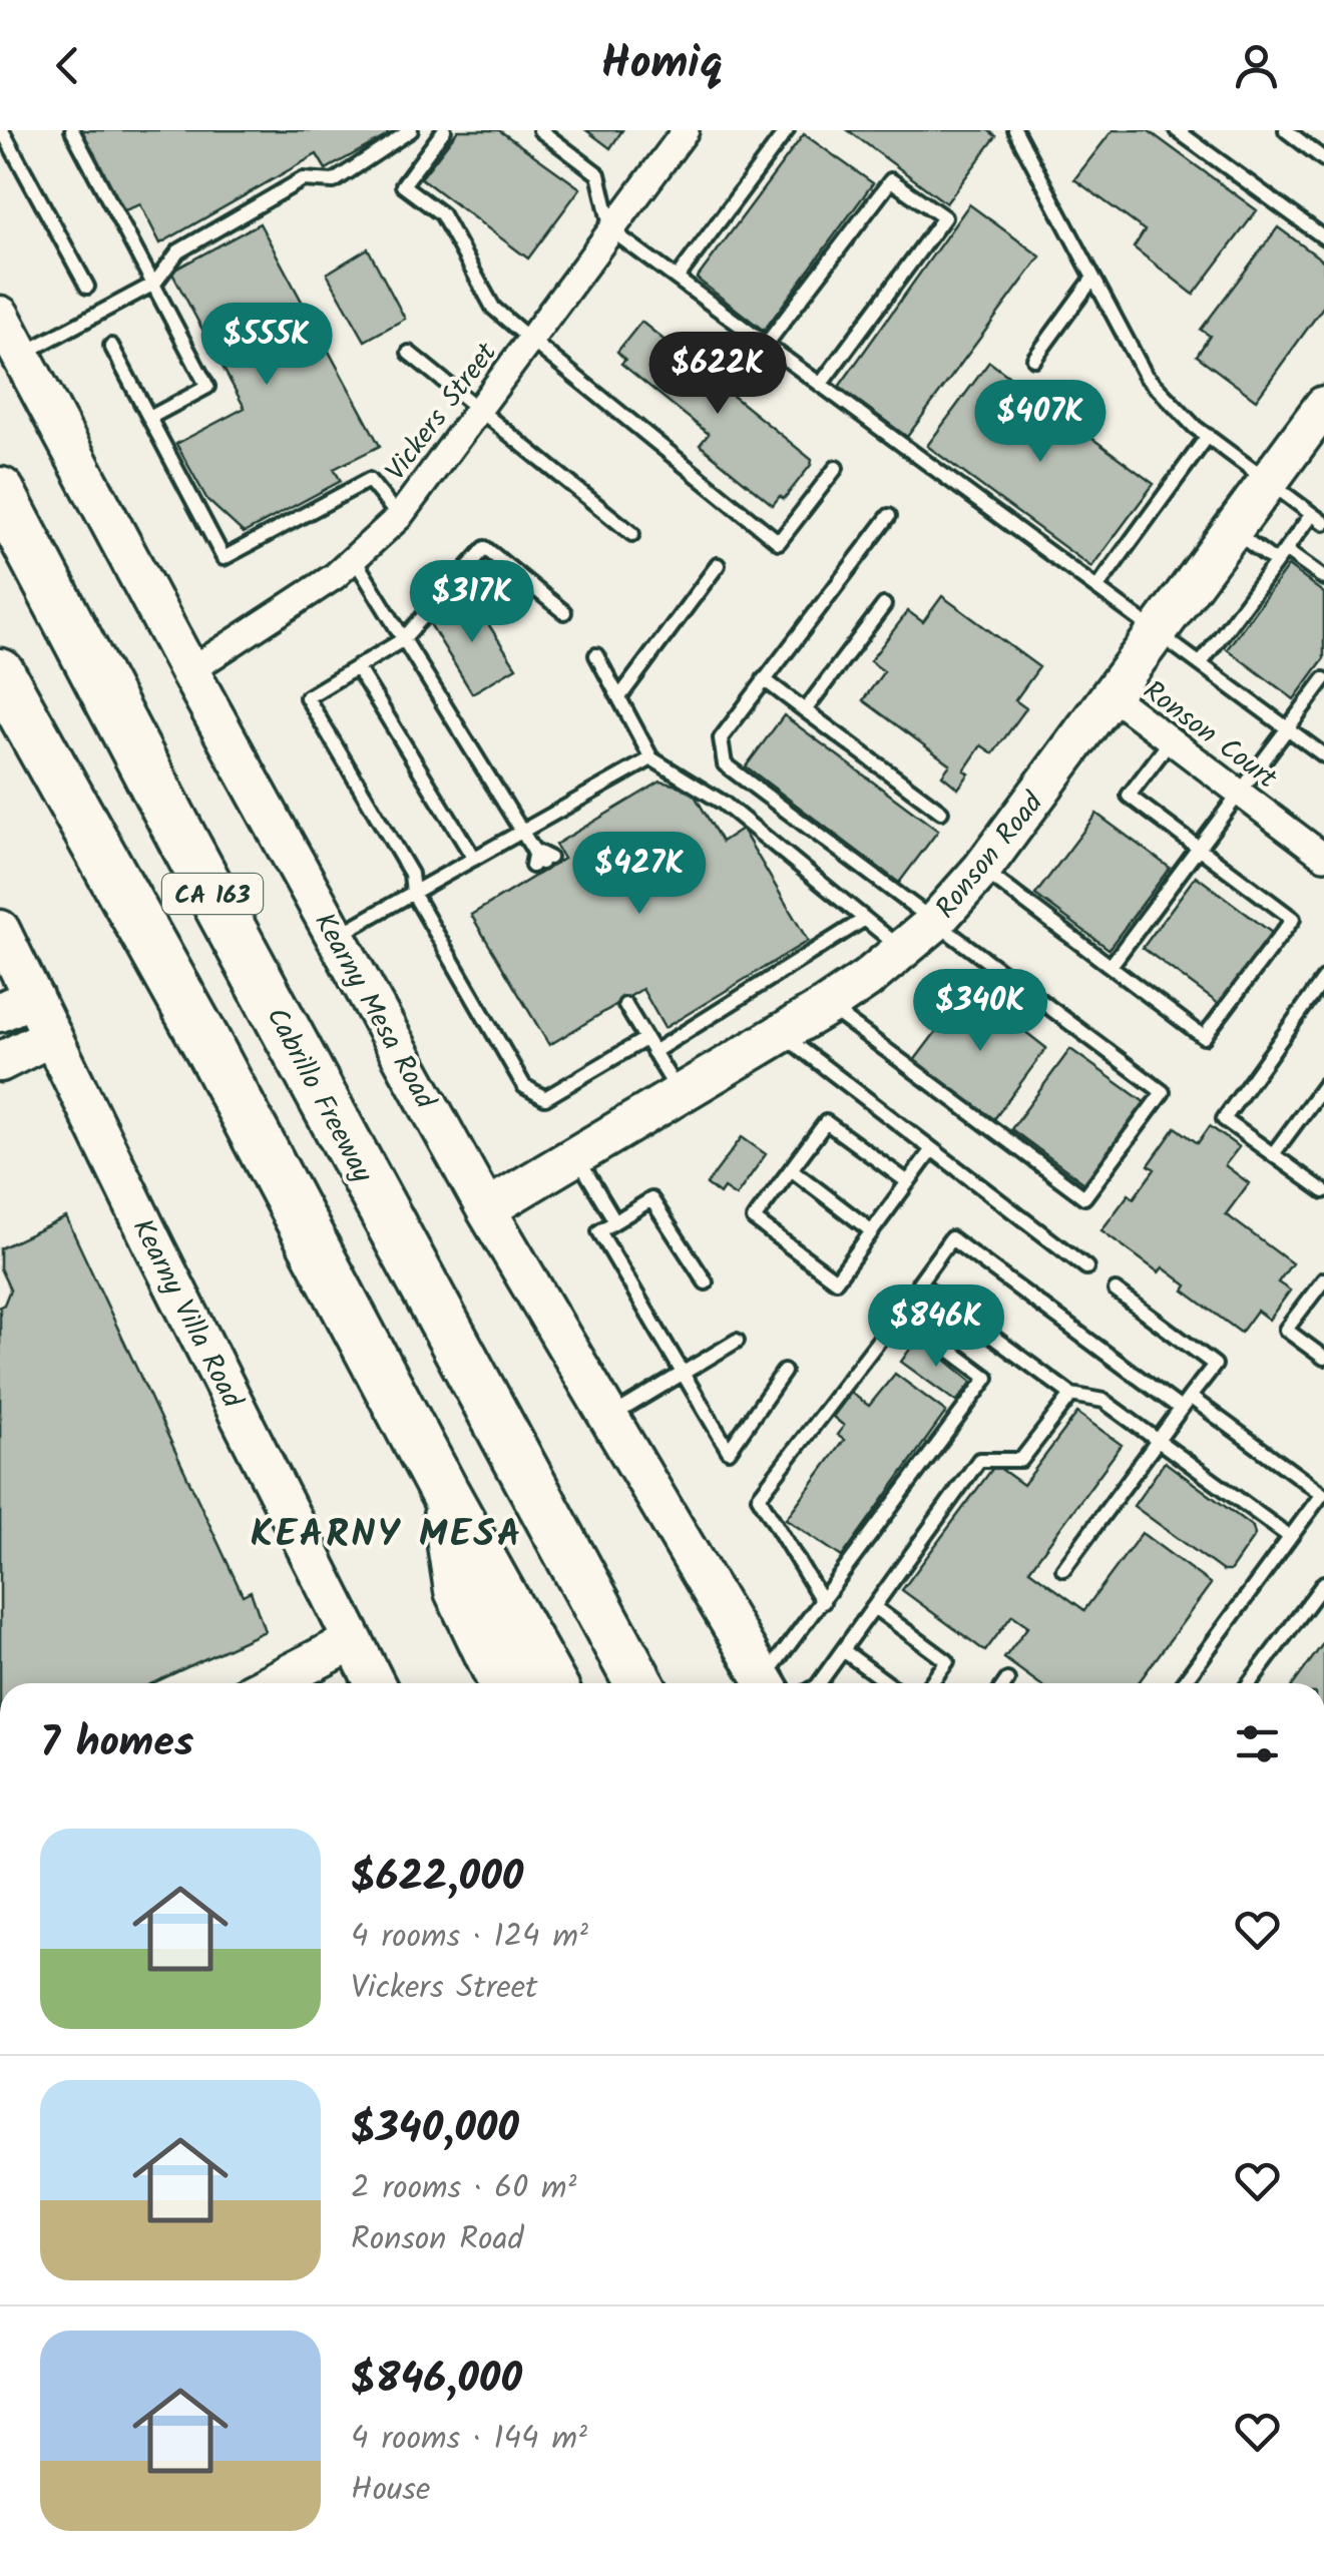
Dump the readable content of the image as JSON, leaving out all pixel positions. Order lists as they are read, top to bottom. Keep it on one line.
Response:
{"streets":{"highway":["CA 163","Cabrillo Freeway"],"street":["Vickers Street","Ronson Court","Ronson Road","Kearny Mesa Road","Kearny Villa Road"]},"crossings":[["Vickers Street","Kearny Mesa Road"],["Ronson Court","Ronson Road"],["Ronson Road","Kearny Mesa Road"]],"districts":["KEARNY MESA"],"page":{"header":"Homiq","price":["$555K","$622K","$407K","$317K","$427K","$340K","$846K"],"heading":"7 homes","list":[{"name":"$622,000","note":"4 rooms · 124 m² · Vickers Street"},{"name":"$340,000","note":"2 rooms · 60 m² · Ronson Road"},{"name":"$846,000","note":"4 rooms · 144 m² · House"}]}}
